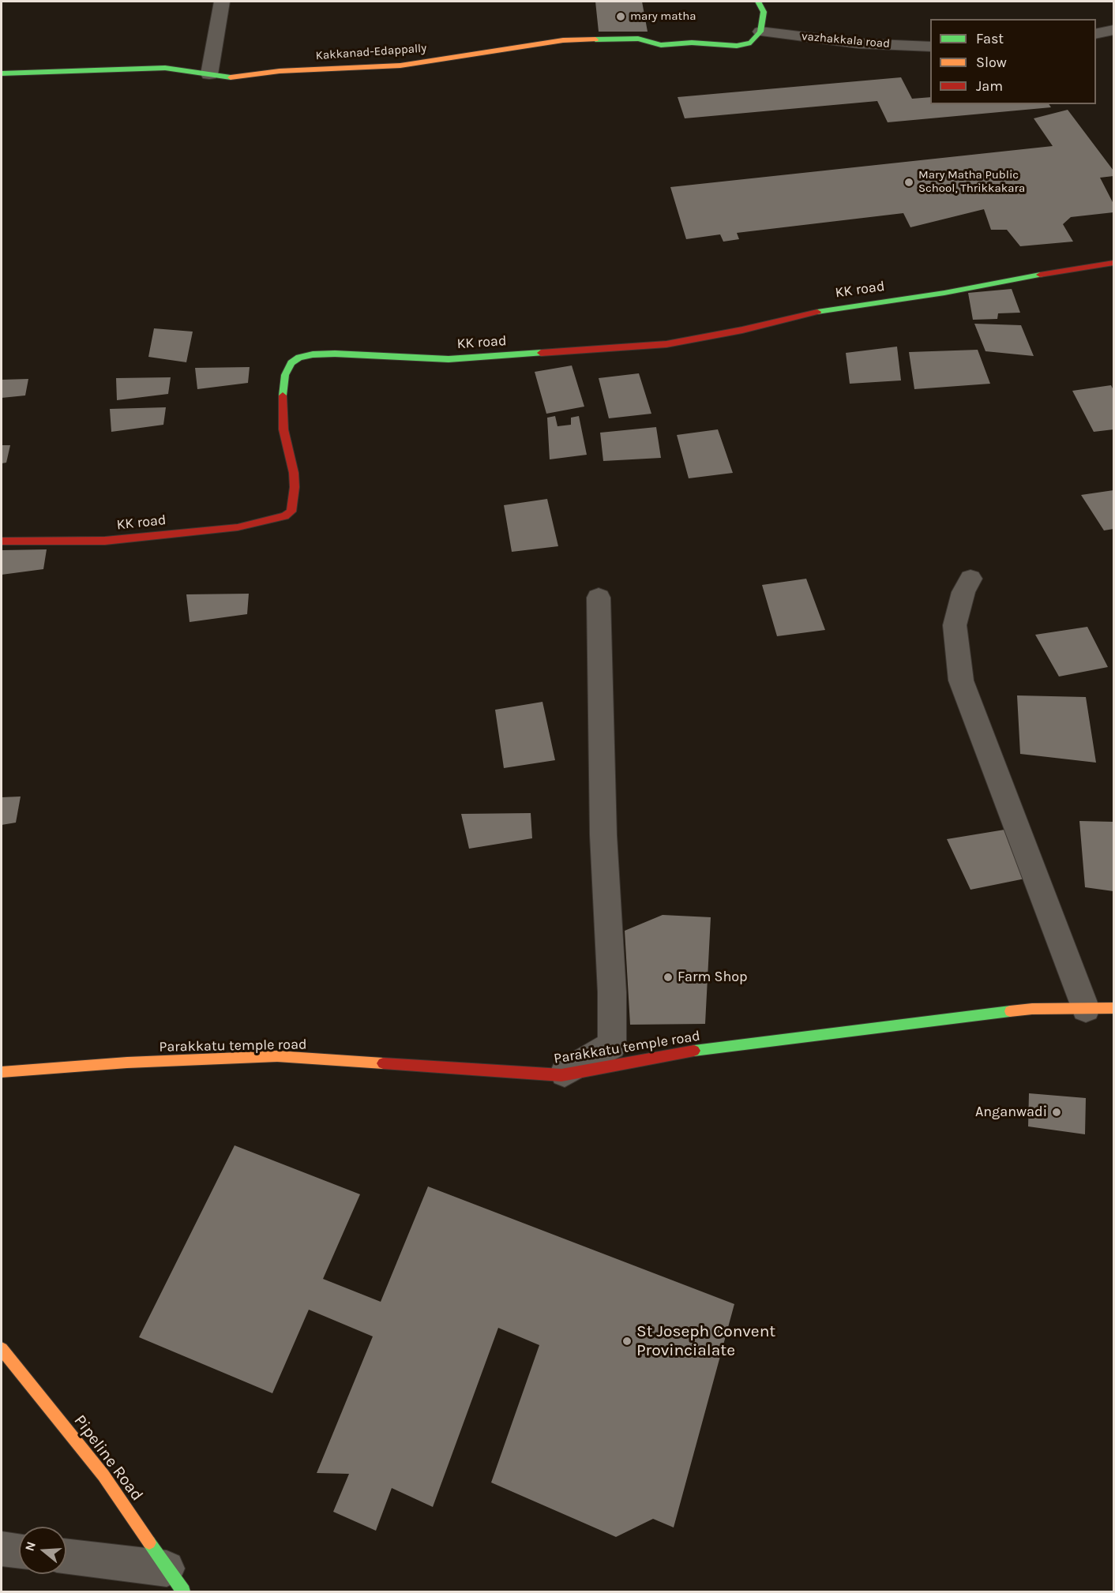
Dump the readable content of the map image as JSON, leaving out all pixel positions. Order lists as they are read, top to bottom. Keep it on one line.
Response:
{"streets":{"street":["vazhakkala road","Kakkanad-Edappally","KK road","Parakkatu temple road","Pipeline Road"]},"crossings":[["vazhakkala road","Kakkanad-Edappally"]],"places":["mary matha","Mary Matha Public School, Thrikkakara","Farm Shop","Anganwadi","St Joseph Convent Provincialate"],"legend":["Fast","Slow","Jam"],"north":"left"}
